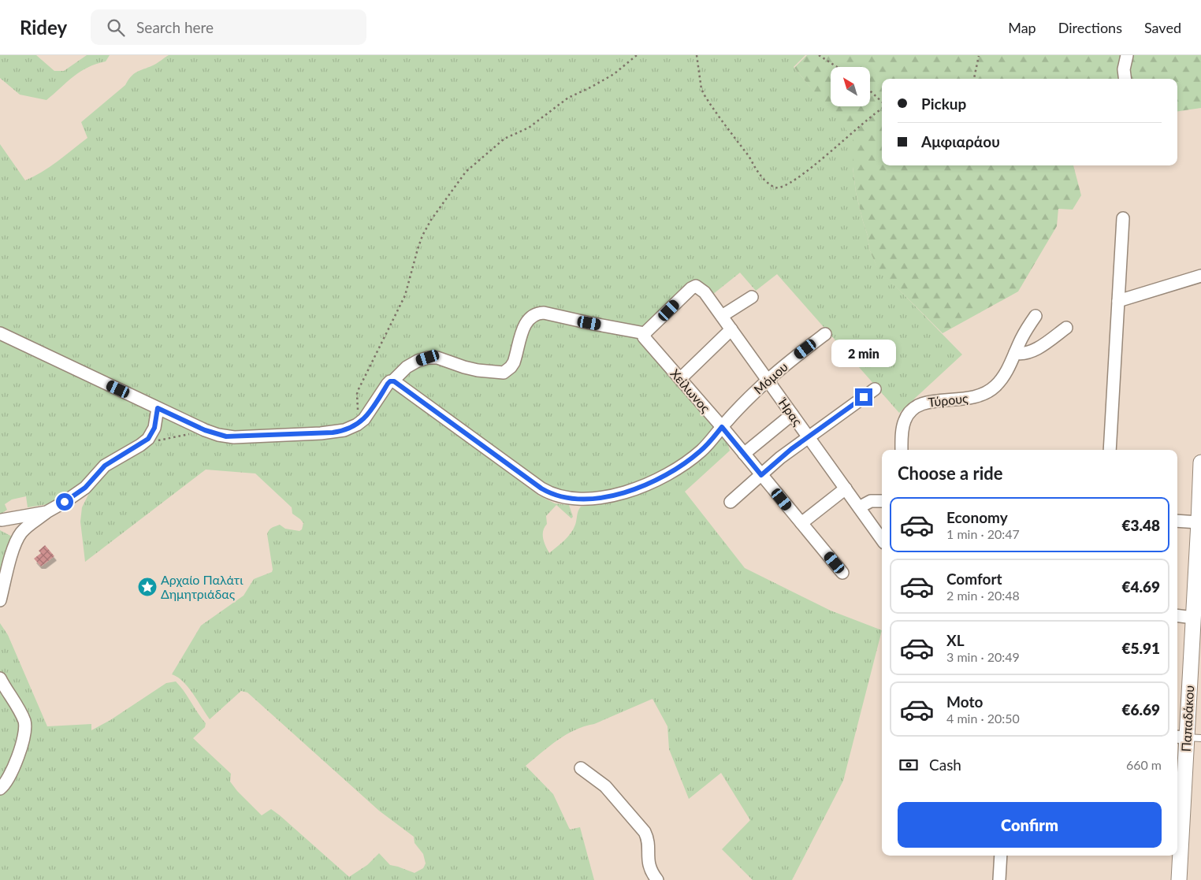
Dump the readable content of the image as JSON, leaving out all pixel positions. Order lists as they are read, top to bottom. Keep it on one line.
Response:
{"streets":{"street":["Μόμου","Χείλωνος","Τύρους","Ήρας","Παπαδάκου"]},"crossings":[["Μόμου","Χείλωνος"],["Μόμου","Ήρας"],["Χείλωνος","Ήρας"]],"places":{"place":["Αρχαίο Παλάτι Δημητριάδας"]},"north":"top left","page":{"header":"Ridey","search":"Search here","nav":["Map","Directions","Saved"],"banner":["Pickup","Αμφιαράου"],"bubble":"2 min","heading":"Choose a ride","list":[{"name":"Economy","note":"1 min · 20:47","value":"€3.48"},{"name":"Comfort","note":"2 min · 20:48","value":"€4.69"},{"name":"XL","note":"3 min · 20:49","value":"€5.91"},{"name":"Moto","note":"4 min · 20:50","value":"€6.69"}],"pay":["Cash","660 m"],"buttons":"Confirm"}}
